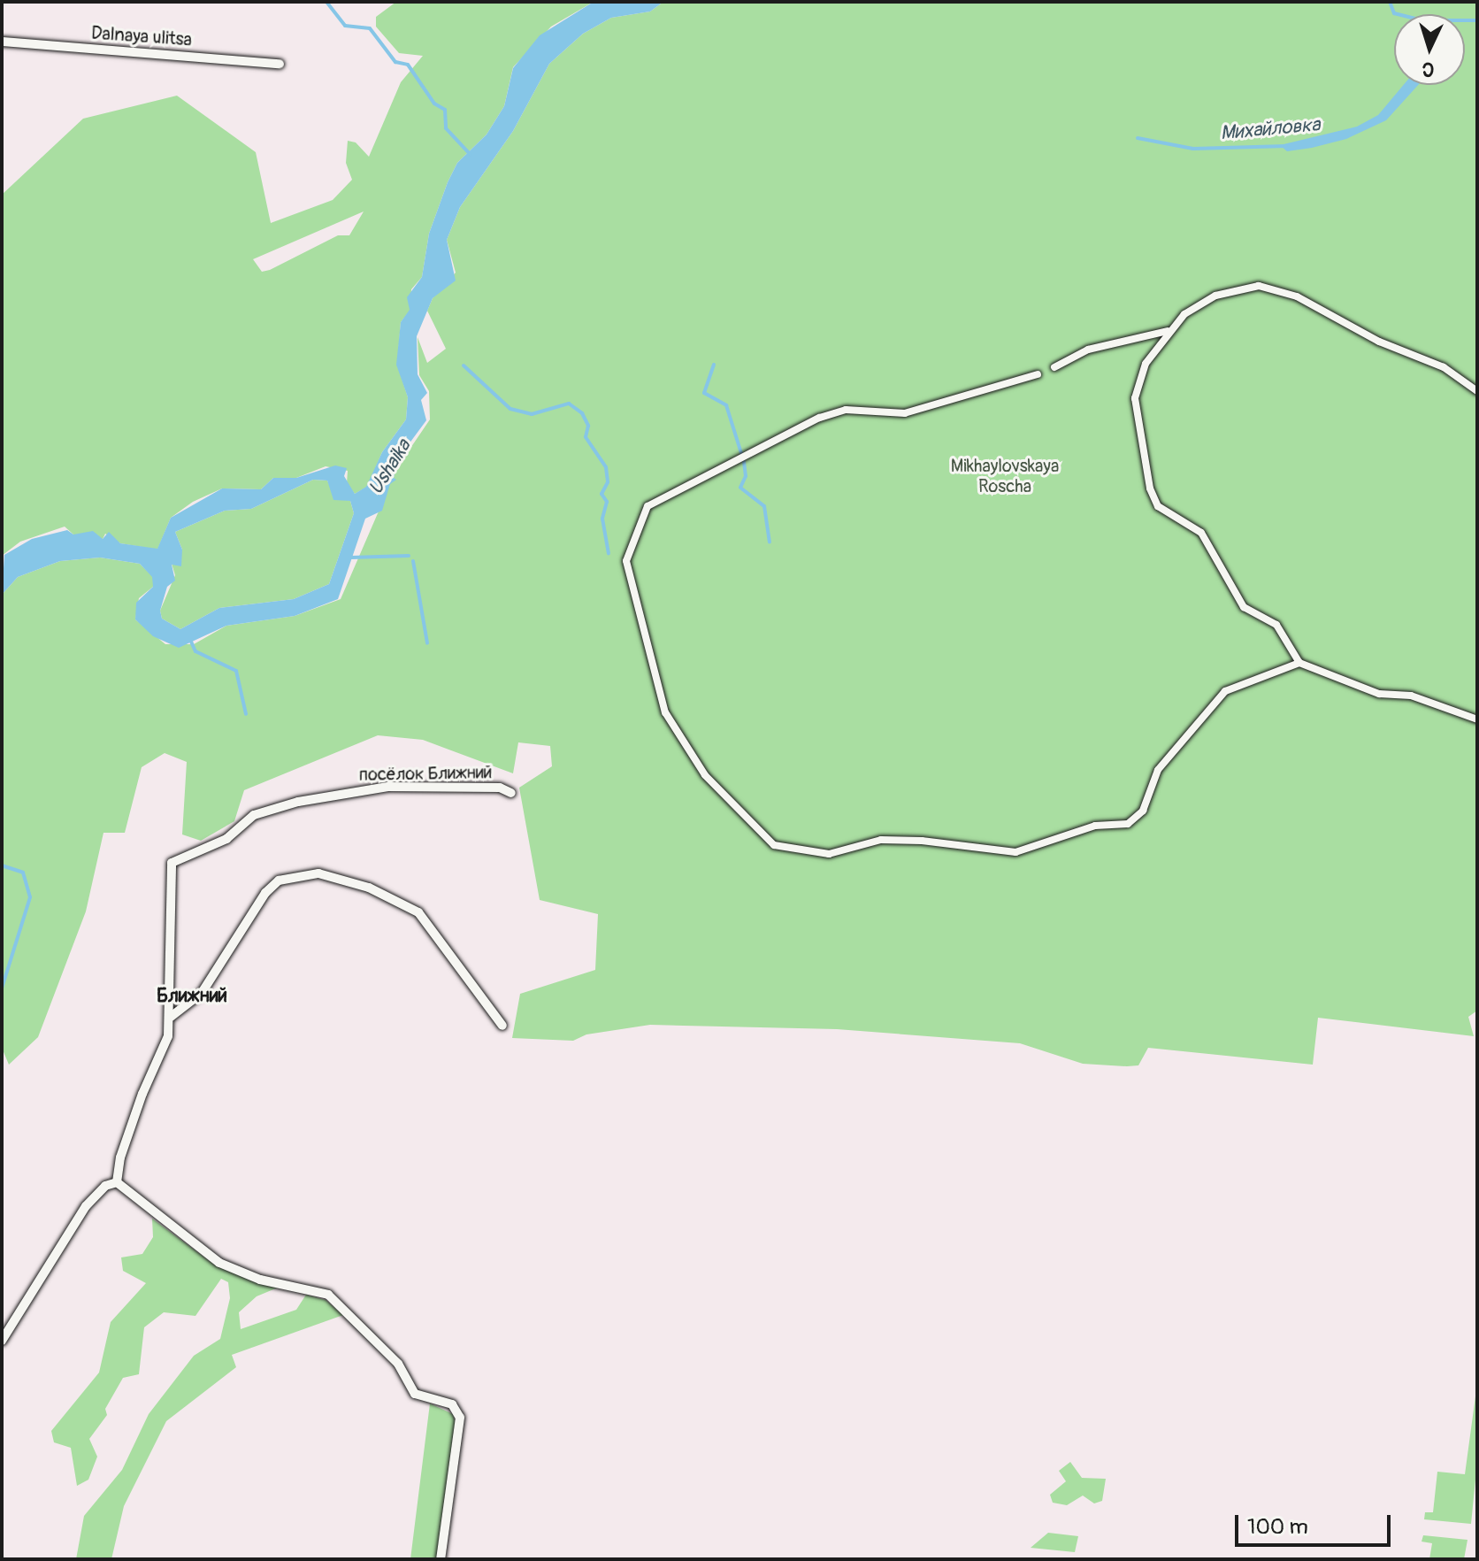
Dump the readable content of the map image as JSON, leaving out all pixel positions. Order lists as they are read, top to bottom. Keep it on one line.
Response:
{"streets":{"street":["Dalnaya ulitsa","посёлок Ближний"]},"districts":["Ближний"],"water":["Михайловка","Ushaika"],"parks":["Mikhaylovskaya Roscha"],"scale_bar":"100 m","north":"bottom"}
